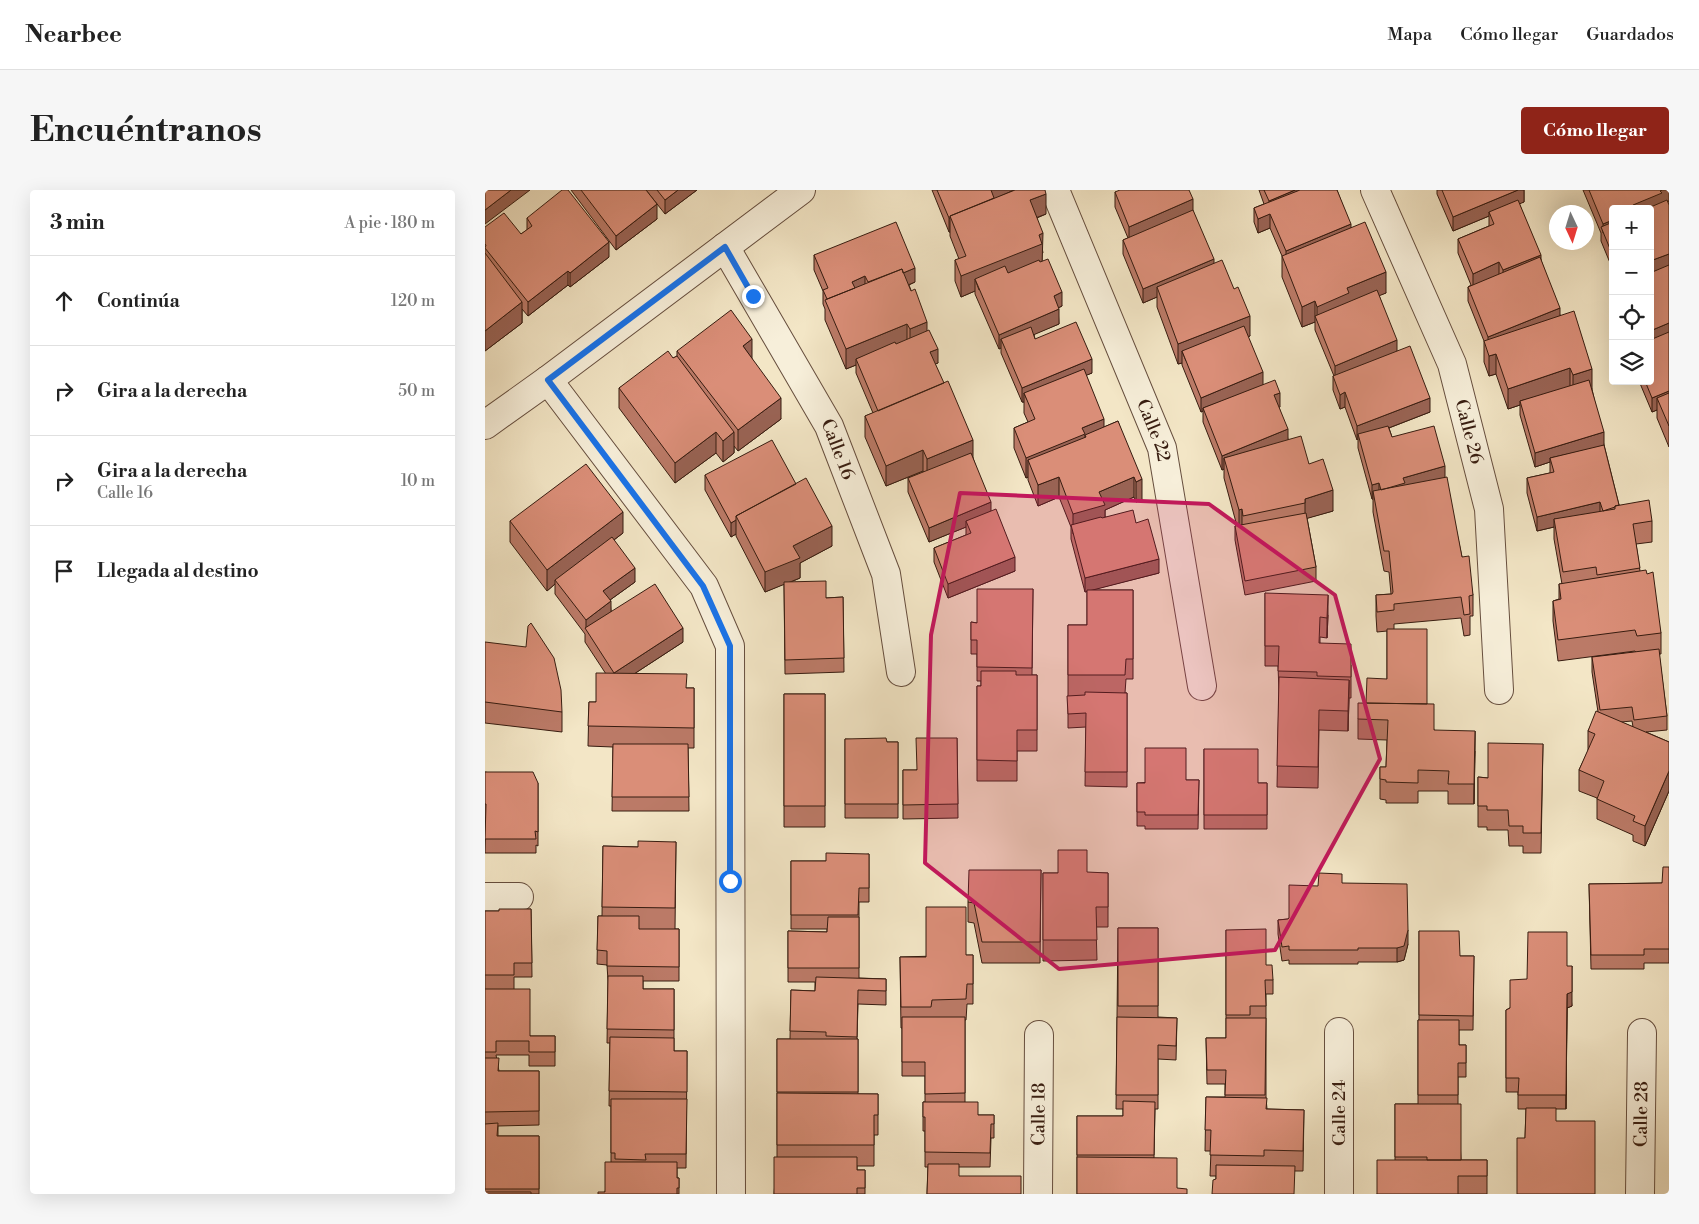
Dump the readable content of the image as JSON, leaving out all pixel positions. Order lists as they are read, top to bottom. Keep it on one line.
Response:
{"streets":{"street":["Calle 22","Calle 26","Calle 16","Calle 24","Calle 18","Calle 28"]},"north":"bottom","page":{"header":"Nearbee","nav":["Mapa","Cómo llegar","Guardados"],"buttons":"Cómo llegar","title":"Encuéntranos","heading":["3 min","A pie · 180 m"],"map_buttons":["+","−"],"list":[["Continúa","120 m"],["Gira a la derecha","50 m"],["Gira a la derecha","Calle 16","10 m"],"Llegada al destino"]}}
